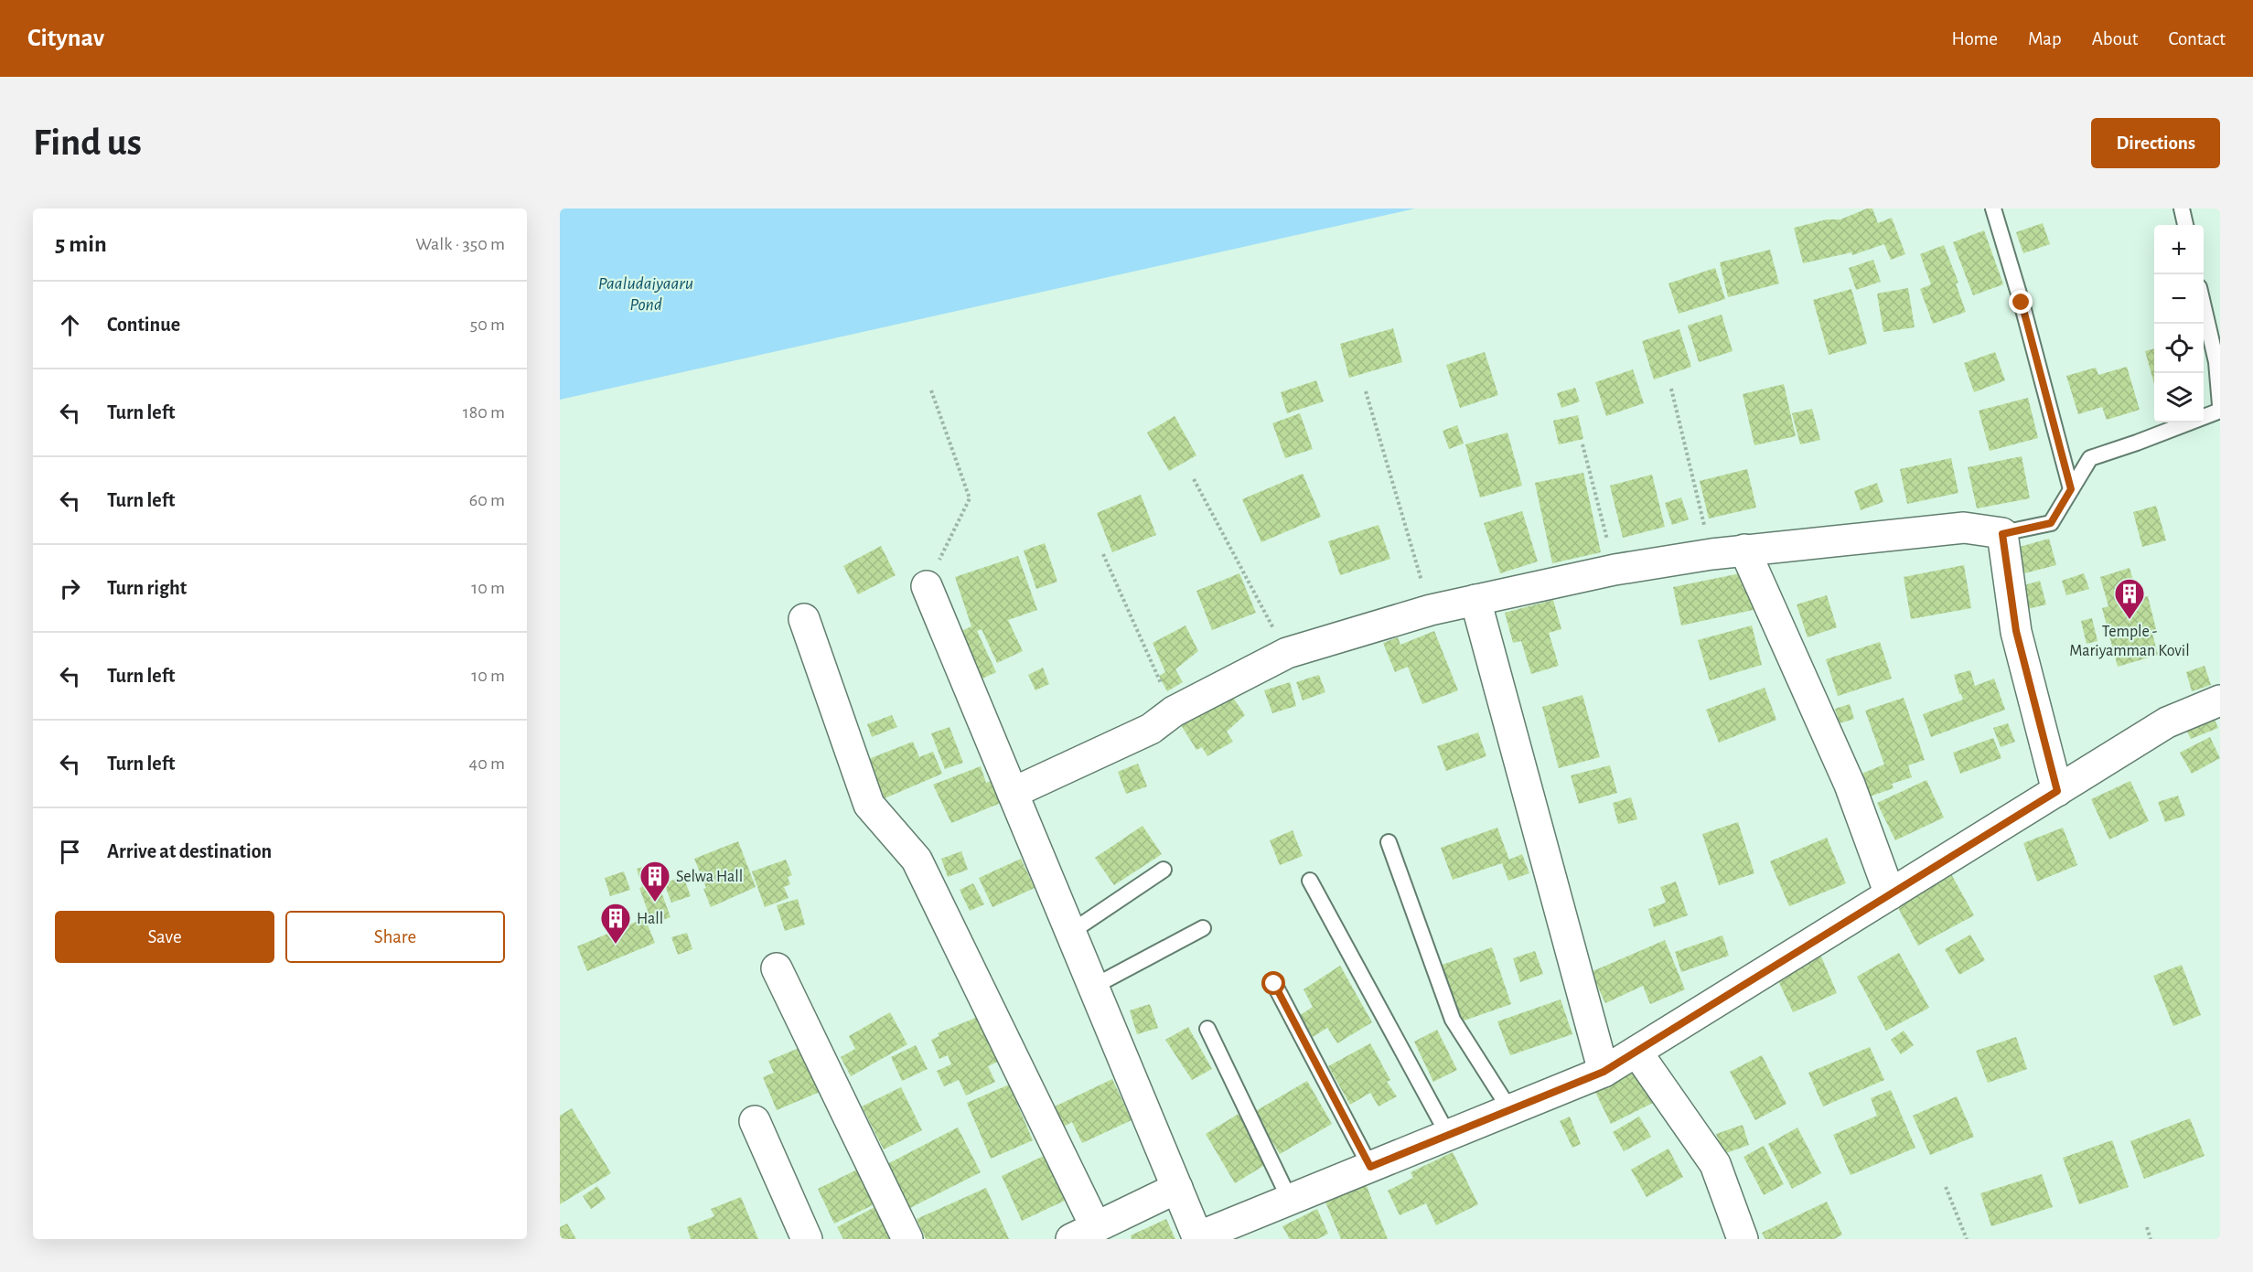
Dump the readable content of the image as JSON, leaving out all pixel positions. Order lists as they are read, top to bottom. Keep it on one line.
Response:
{"water":["Paaludaiyaaru Pond"],"places":{"building":["Temple - Mariyamman Kovil","Selwa Hall","Hall"]},"page":{"header":"Citynav","nav":["Home","Map","About","Contact"],"buttons":["Directions",["Save","Share"]],"title":"Find us","heading":["5 min","Walk · 350 m"],"map_buttons":["+","−"],"list":[["Continue","50 m"],["Turn left","180 m"],["Turn left","60 m"],["Turn right","10 m"],["Turn left","10 m"],["Turn left","40 m"],"Arrive at destination"]}}
